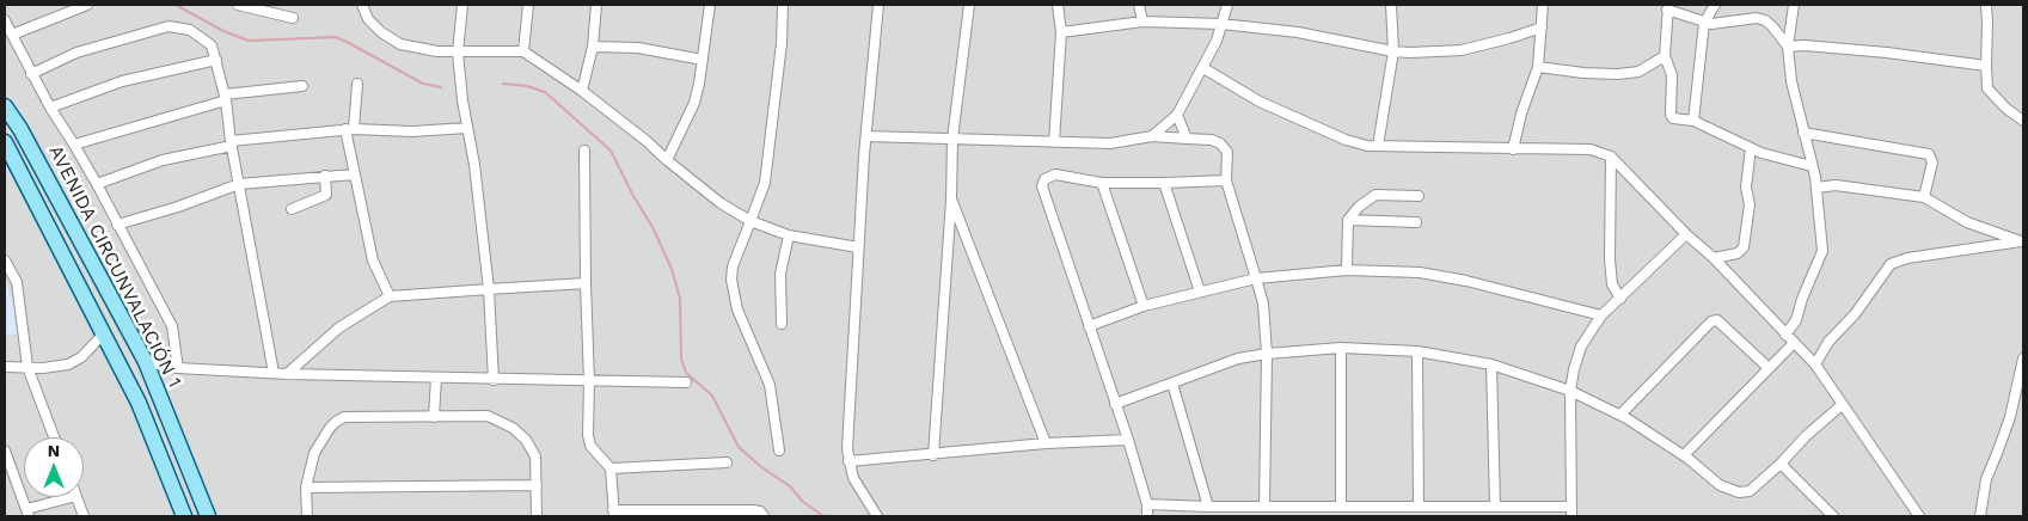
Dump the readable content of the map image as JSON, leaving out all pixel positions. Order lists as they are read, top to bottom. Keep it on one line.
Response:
{"streets":{"main road":["AVENIDA CIRCUNVALACIÓN 1"]},"north":"top"}
